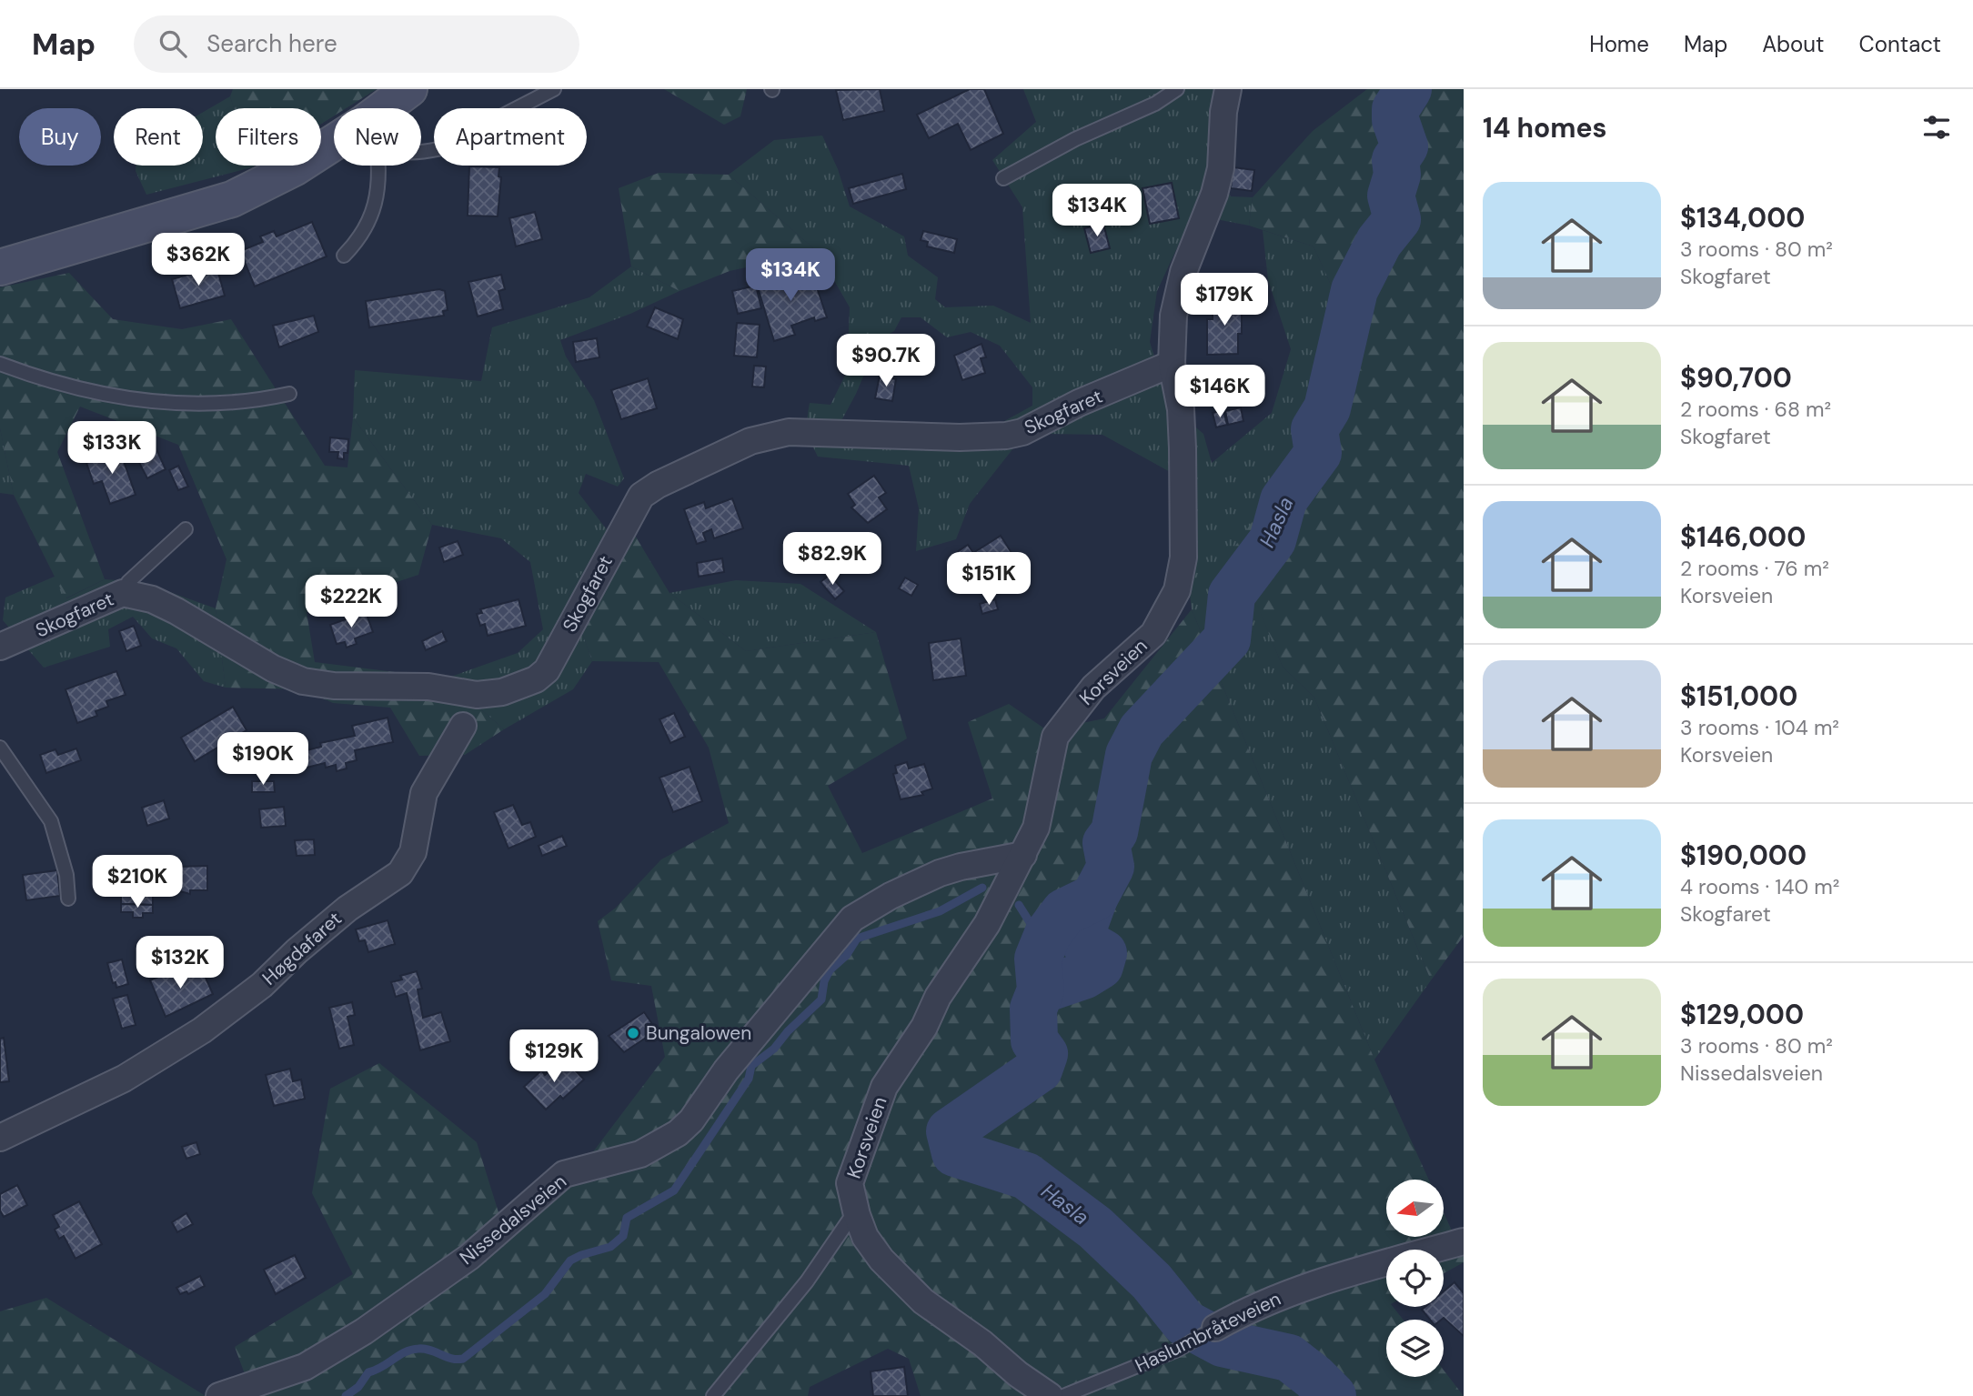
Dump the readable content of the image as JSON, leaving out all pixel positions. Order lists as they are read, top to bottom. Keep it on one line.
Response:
{"streets":{"street":["Skogfaret","Korsveien","Høgdafaret","Nissedalsveien","Haslumbråteveien"]},"crossings":[["Skogfaret","Korsveien"],["Skogfaret","Høgdafaret"],["Korsveien","Nissedalsveien"]],"water":["Hasla"],"places":["Bungalowen"],"north":"left","page":{"header":"Map","search":"Search here","nav":["Home","Map","About","Contact"],"heading":"14 homes","chip":["Buy","Rent","Filters","New","Apartment"],"list":[{"name":"$134,000","note":"3 rooms · 80 m² · Skogfaret"},{"name":"$90,700","note":"2 rooms · 68 m² · Skogfaret"},{"name":"$146,000","note":"2 rooms · 76 m² · Korsveien"},{"name":"$151,000","note":"3 rooms · 104 m² · Korsveien"},{"name":"$190,000","note":"4 rooms · 140 m² · Skogfaret"},{"name":"$129,000","note":"3 rooms · 80 m² · Nissedalsveien"}],"price":["$134K","$362K","$134K","$179K","$90.7K","$146K","$133K","$82.9K","$151K","$222K","$190K","$210K","$132K","$129K"]}}
